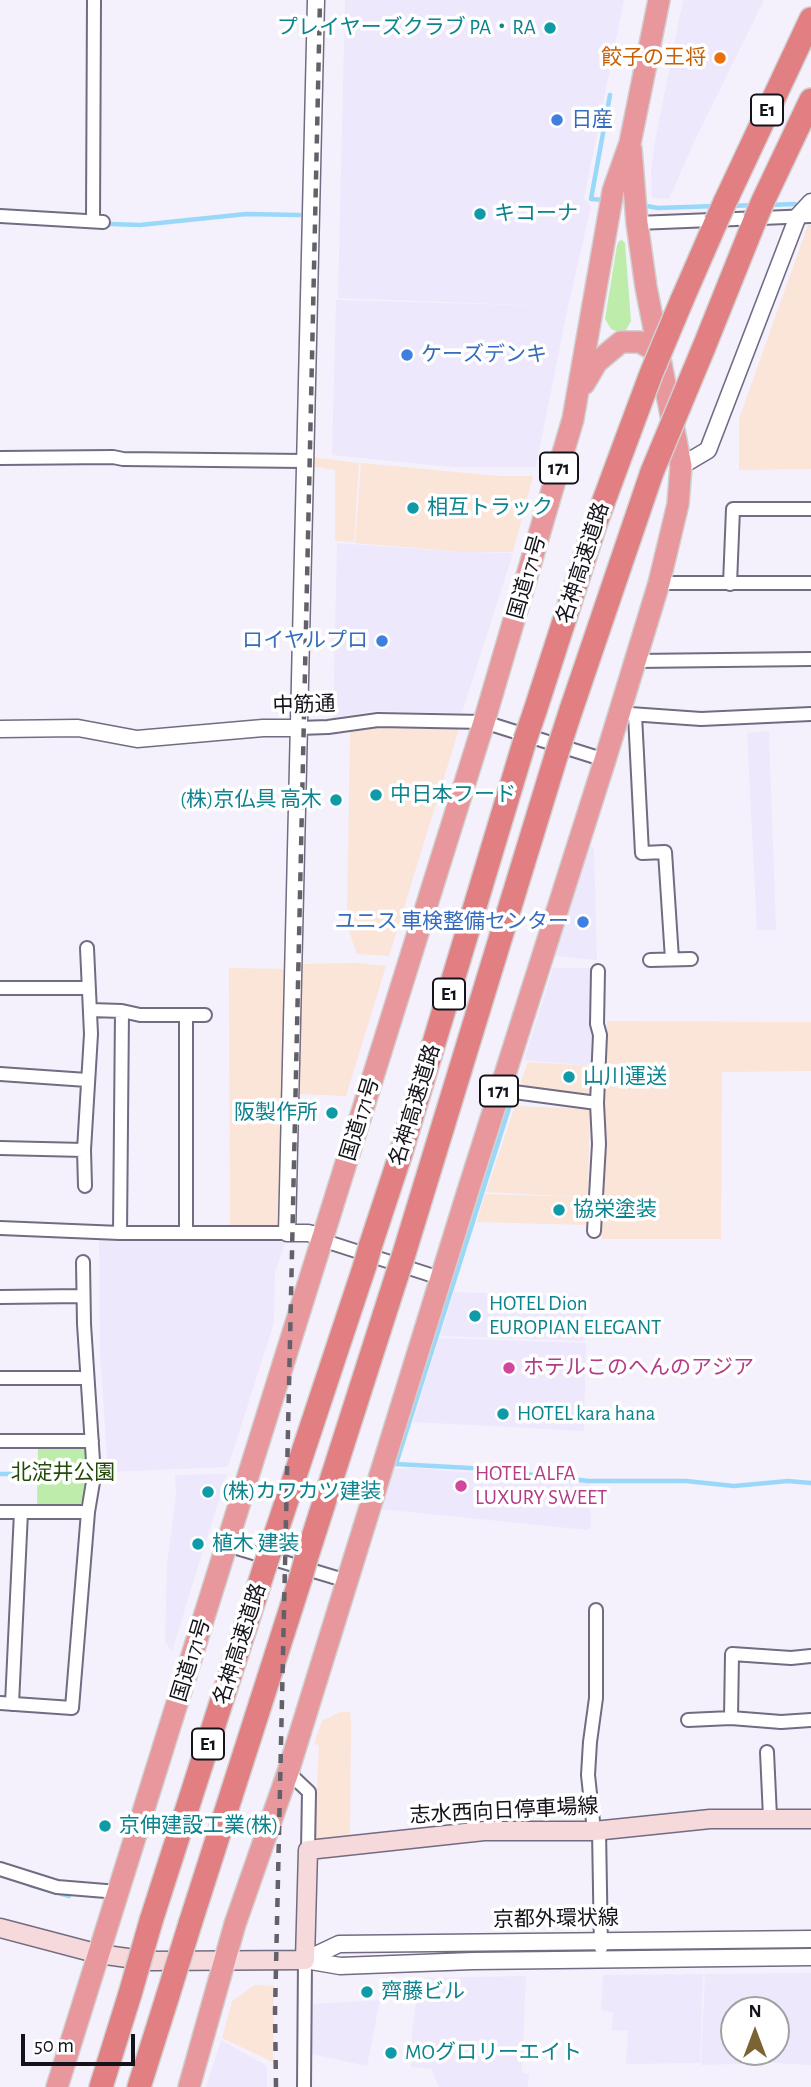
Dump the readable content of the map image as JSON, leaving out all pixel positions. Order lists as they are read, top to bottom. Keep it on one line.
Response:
{"streets":{"highway":["E1","171","名神高速道路","国道171号"],"main road":["志水西向日停車場線","京都外環状線"],"street":["中筋通"]},"crossings":[["国道171号","中筋通"],["国道171号","京都外環状線"]],"parks":["北淀井公園"],"places":["プレイヤーズクラブ PA・RA","餃子の王将","日産","キコーナ","ケーズデンキ","相互トラック","ロイヤルプロ","中日本フード","(株)京仏具 高木","ユニス 車検整備センター","山川運送","阪製作所","協栄塗装","HOTEL Dion EUROPIAN ELEGANT","ホテルこのへんのアジア","HOTEL kara hana","HOTEL ALFA LUXURY SWEET","(株)カワカツ建装","植木 建装","京伸建設工業(株)","齊藤ビル","MOグロリーエイト"],"scale_bar":"50 m","north":"top"}
